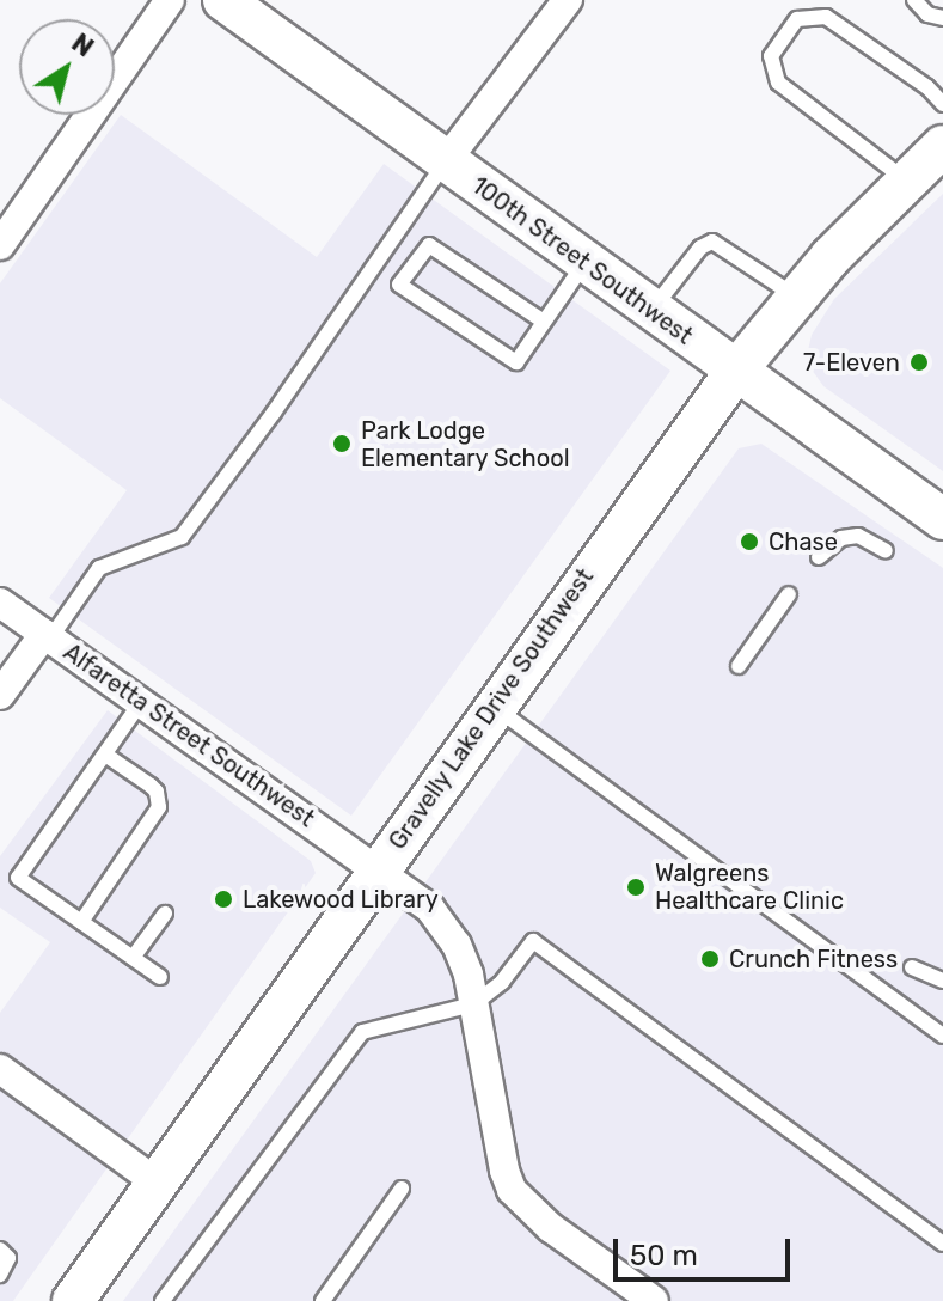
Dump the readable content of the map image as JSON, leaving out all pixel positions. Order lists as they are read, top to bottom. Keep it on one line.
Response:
{"streets":{"main road":["100th Street Southwest","Gravelly Lake Drive Southwest"],"street":["Alfaretta Street Southwest"]},"crossings":[["100th Street Southwest","Gravelly Lake Drive Southwest"],["Gravelly Lake Drive Southwest","Alfaretta Street Southwest"]],"places":["7-Eleven","Park Lodge Elementary School","Chase","Walgreens Healthcare Clinic","Lakewood Library","Crunch Fitness"],"scale_bar":"50 m","north":"top right"}
